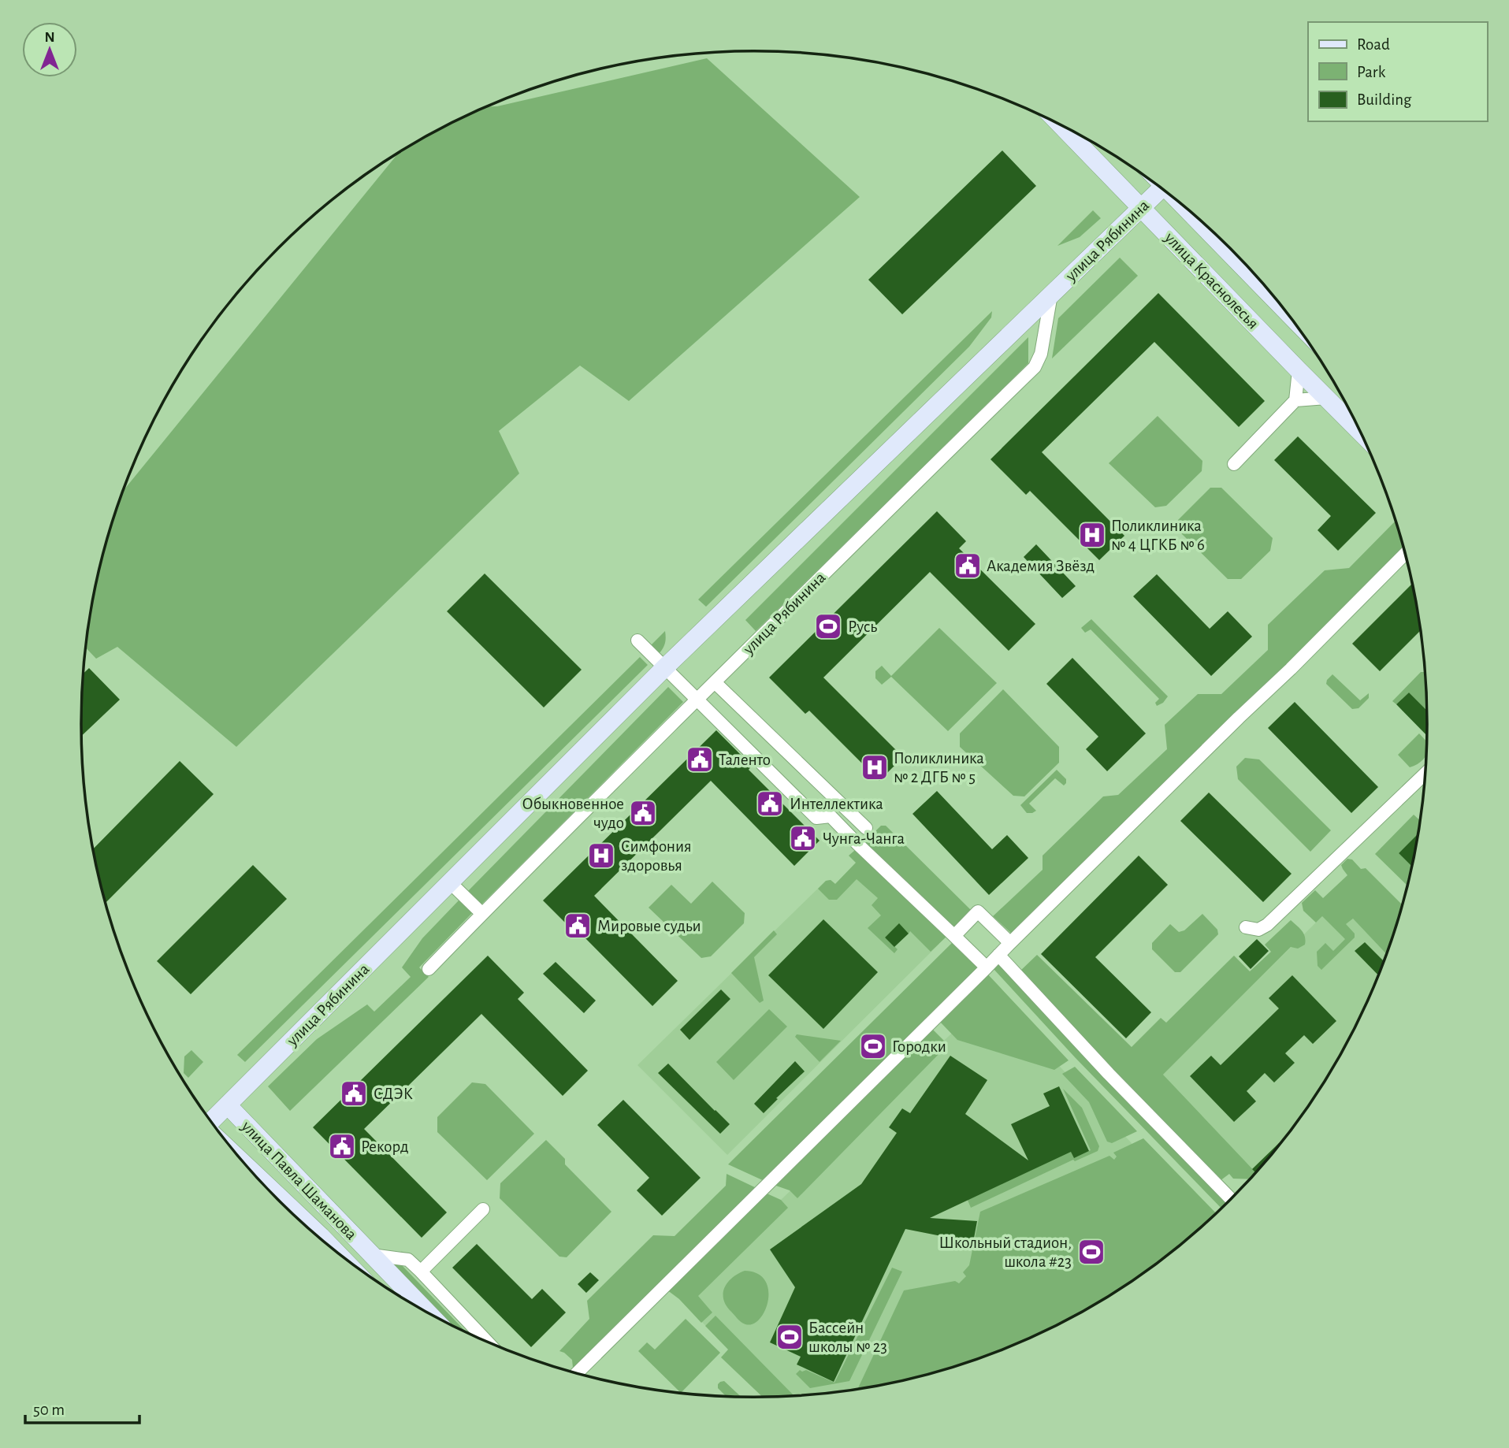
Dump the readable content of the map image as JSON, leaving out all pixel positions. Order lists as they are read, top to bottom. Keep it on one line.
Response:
{"streets":{"street":["улица Рябинина","улица Краснолесья","улица Павла Шаманова"]},"crossings":[["улица Рябинина","улица Краснолесья"],["улица Рябинина","улица Павла Шаманова"]],"places":{"hospital":["Поликлиника № 4 ЦГКБ № 6","Поликлиника № 2 ДГБ № 5","Симфония здоровья"],"public building":["Академия Звёзд","Таленто","Интеллектика","Обыкновенное чудо","Чунга-Чанга","Мировые судьи","СДЭК","Рекорд"],"sports":["Русь","Городки","Школьный стадион, школа #23","Бассейн школы № 23"]},"legend":["Road","Park","Building"],"scale_bar":"50 m","north":"top"}
